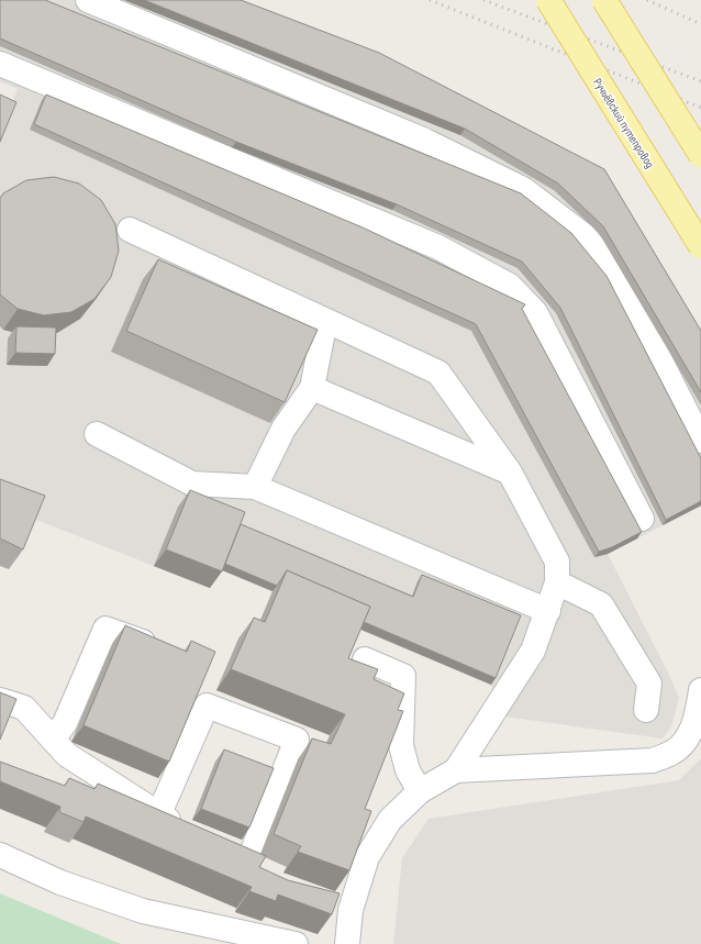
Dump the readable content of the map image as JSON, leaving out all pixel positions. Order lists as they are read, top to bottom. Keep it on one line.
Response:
{"streets":{"main road":["Ручьёвский путепровод"]}}
